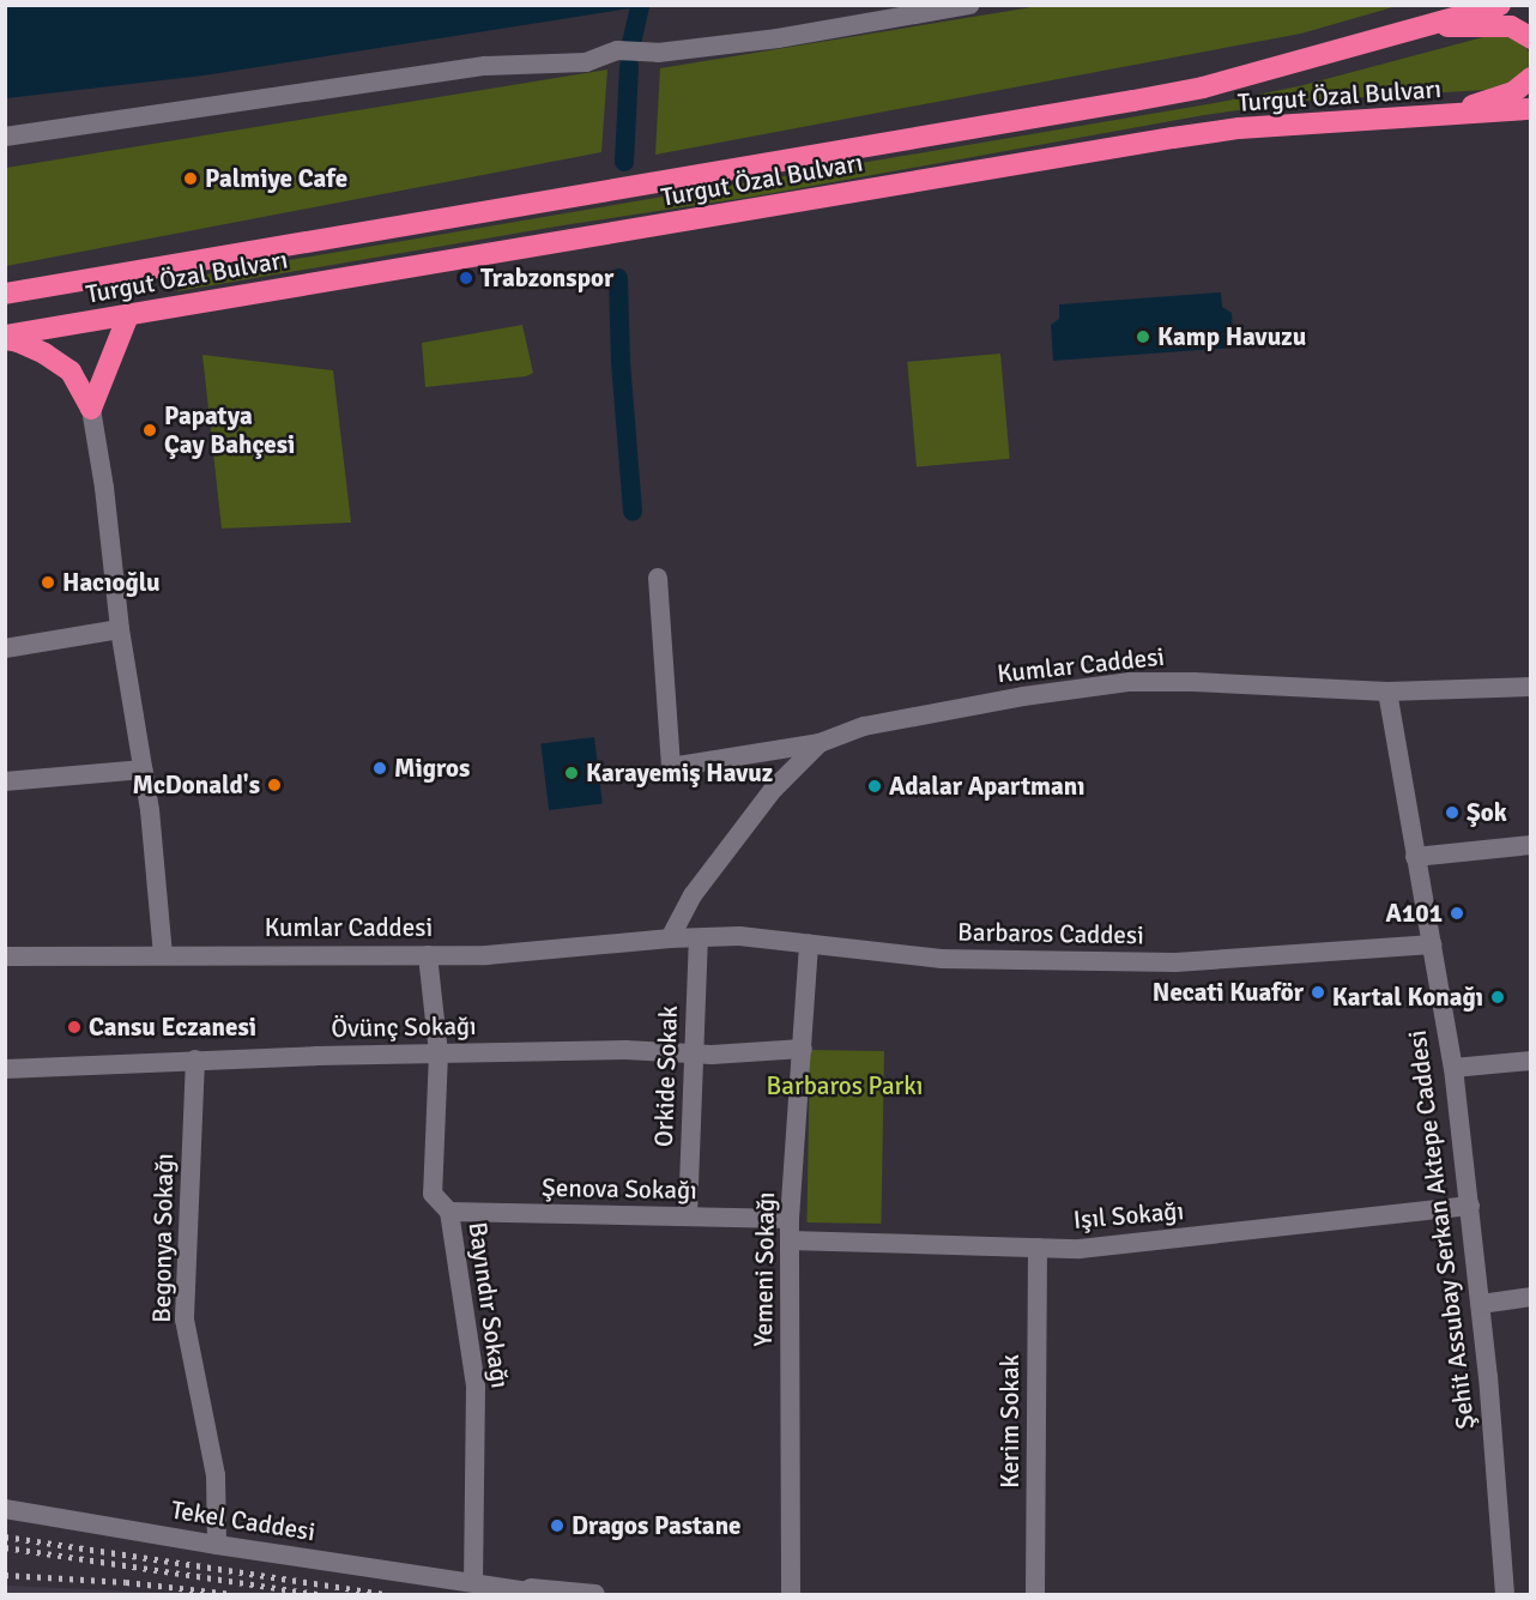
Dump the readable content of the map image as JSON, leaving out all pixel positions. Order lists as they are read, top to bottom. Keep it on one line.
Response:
{"streets":{"highway":["Turgut Özal Bulvarı"],"street":["Kumlar Caddesi","Barbaros Caddesi","Övünç Sokağı","Orkide Sokak","Şenova Sokağı","Işıl Sokağı","Şehit Assubay Serkan Aktepe Caddesi","Begonya Sokağı","Yemeni Sokağı","Bayındır Sokağı","Kerim Sokak","Tekel Caddesi"]},"crossings":[["Kumlar Caddesi","Barbaros Caddesi"],["Kumlar Caddesi","Şehit Assubay Serkan Aktepe Caddesi"],["Kumlar Caddesi","Bayındır Sokağı"],["Barbaros Caddesi","Orkide Sokak"],["Barbaros Caddesi","Şehit Assubay Serkan Aktepe Caddesi"],["Barbaros Caddesi","Yemeni Sokağı"],["Övünç Sokağı","Orkide Sokak"],["Övünç Sokağı","Begonya Sokağı"],["Övünç Sokağı","Yemeni Sokağı"],["Övünç Sokağı","Bayındır Sokağı"],["Orkide Sokak","Şenova Sokağı"],["Şenova Sokağı","Yemeni Sokağı"],["Şenova Sokağı","Bayındır Sokağı"],["Işıl Sokağı","Şehit Assubay Serkan Aktepe Caddesi"],["Işıl Sokağı","Yemeni Sokağı"],["Işıl Sokağı","Kerim Sokak"],["Begonya Sokağı","Tekel Caddesi"],["Bayındır Sokağı","Tekel Caddesi"]],"parks":["Barbaros Parkı"],"places":["Palmiye Cafe","Trabzonspor","Kamp Havuzu","Papatya Çay Bahçesi","Hacıoğlu","Migros","Karayemiş Havuz","McDonald's","Adalar Apartmanı","Şok","A101","Necati Kuaför","Kartal Konağı","Cansu Eczanesi","Dragos Pastane"]}
